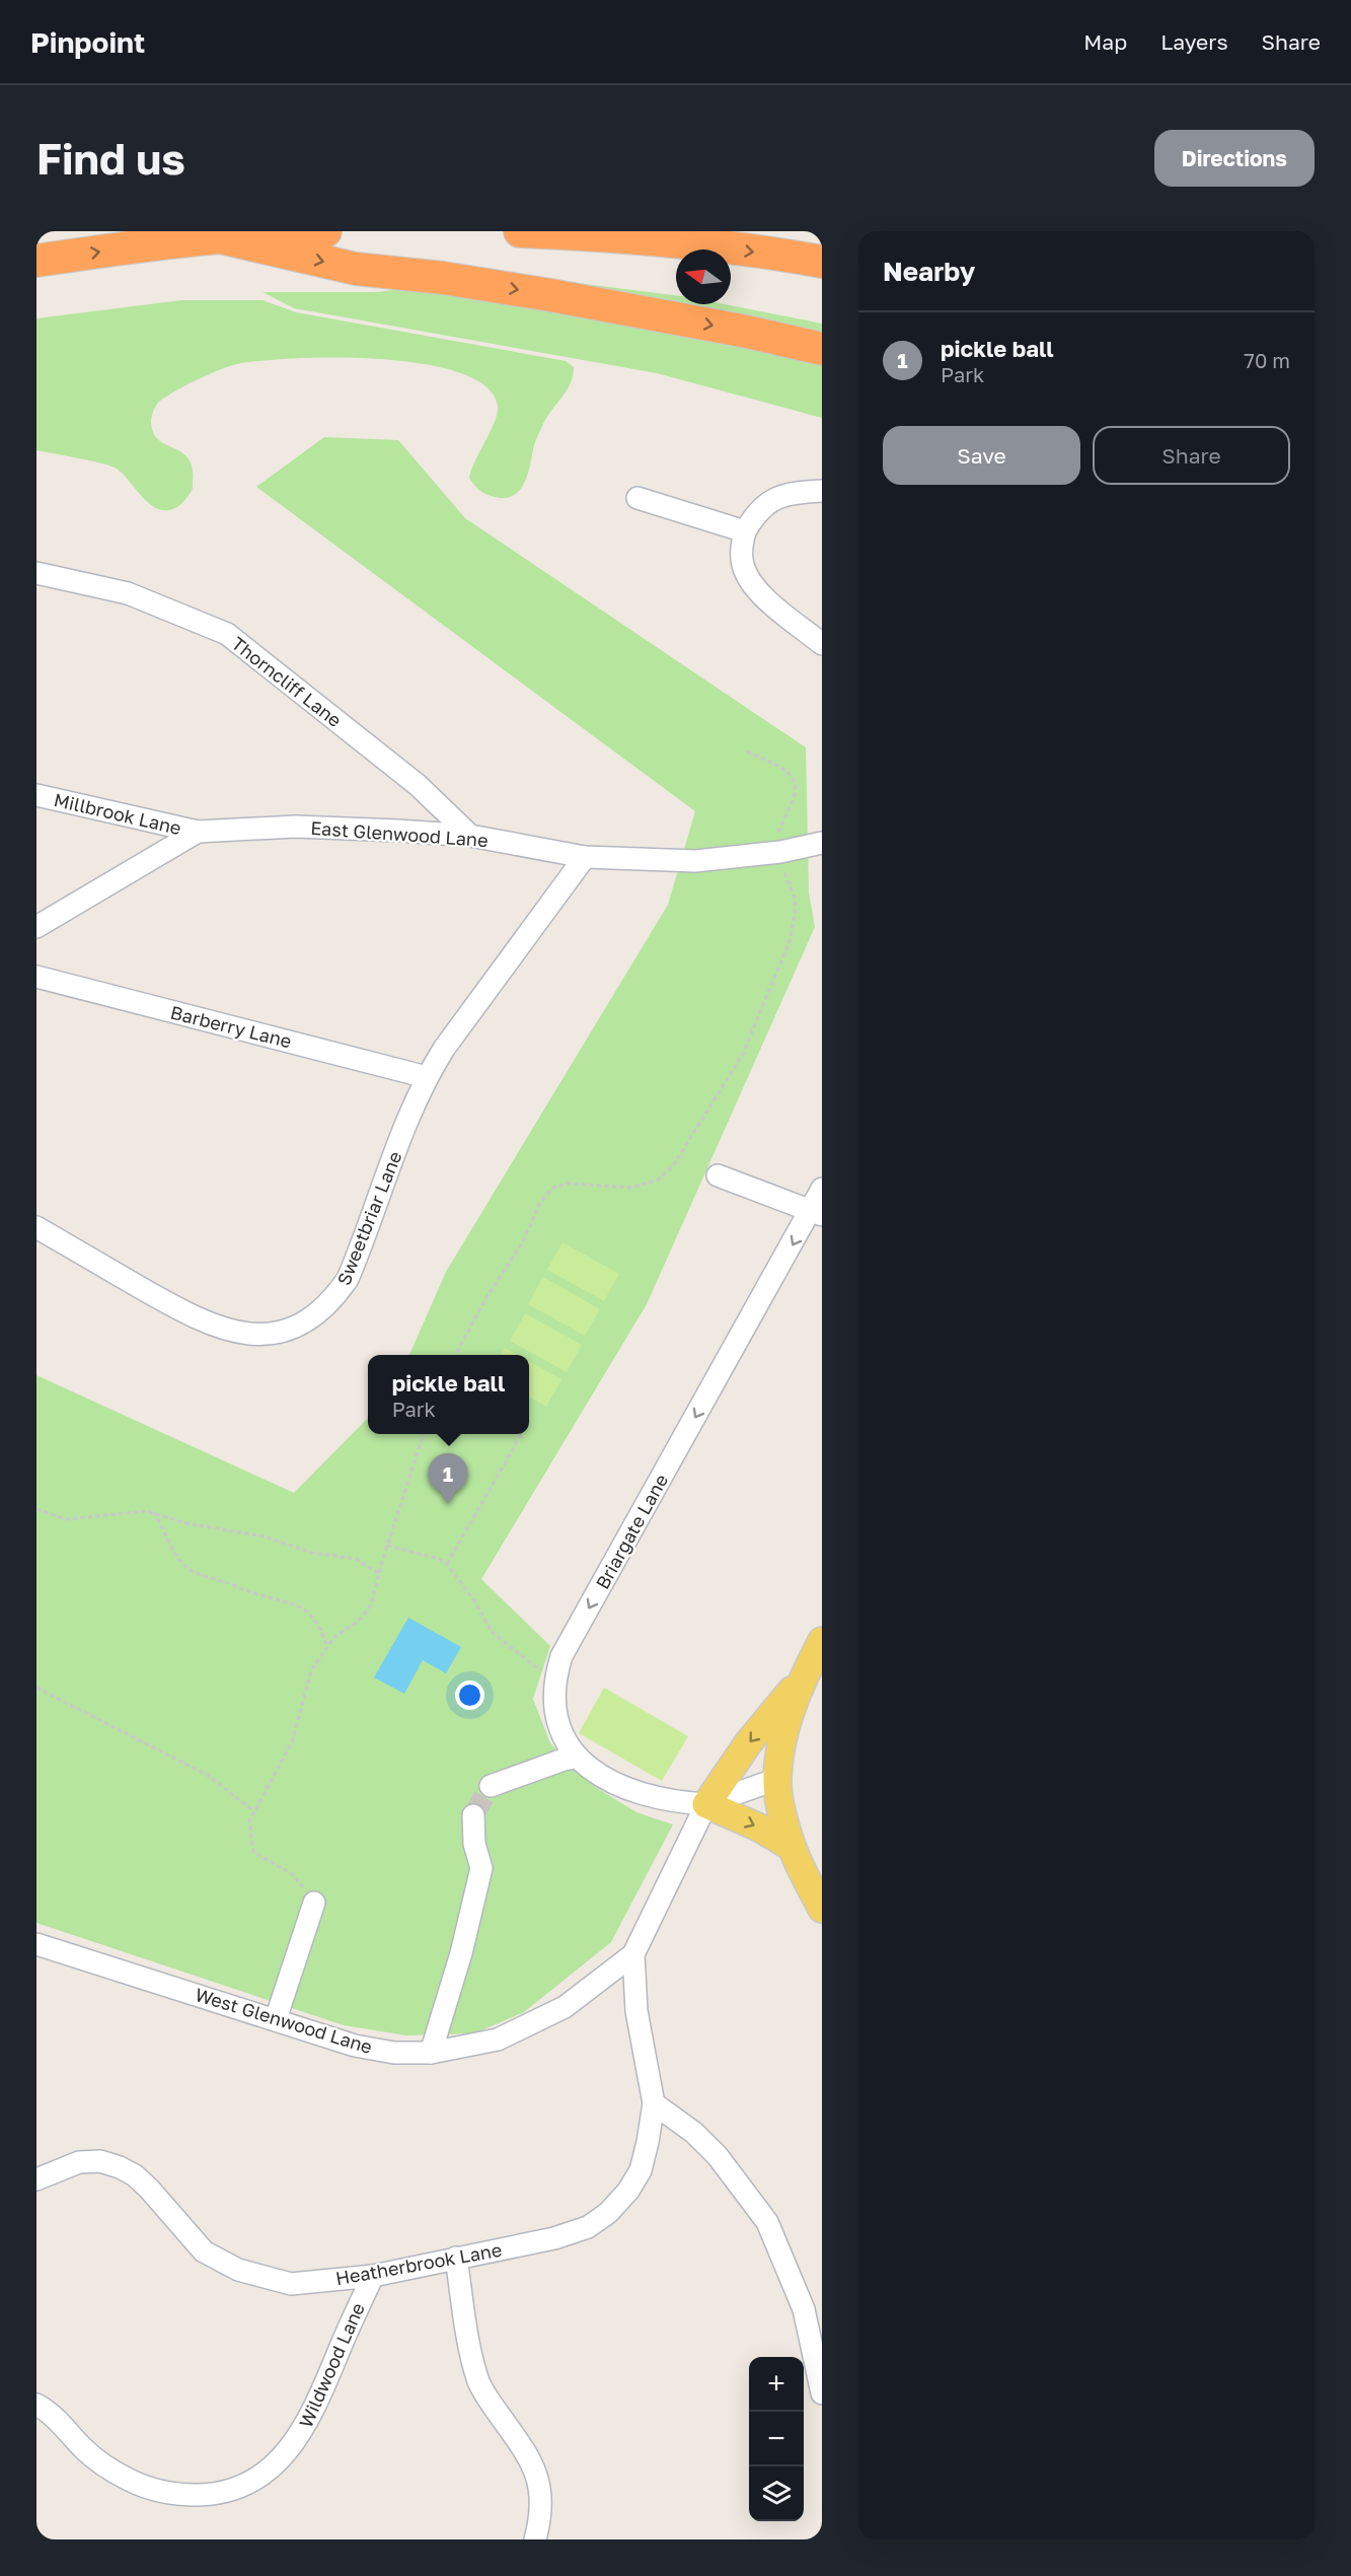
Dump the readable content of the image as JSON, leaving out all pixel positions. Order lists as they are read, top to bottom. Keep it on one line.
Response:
{"streets":{"street":["Thorncliff Lane","Millbrook Lane","East Glenwood Lane","Barberry Lane","Sweetbriar Lane","Briargate Lane","West Glenwood Lane","Heatherbrook Lane","Wildwood Lane"]},"crossings":[["Thorncliff Lane","East Glenwood Lane"],["Millbrook Lane","East Glenwood Lane"],["East Glenwood Lane","Sweetbriar Lane"],["Barberry Lane","Sweetbriar Lane"],["Briargate Lane","West Glenwood Lane"],["West Glenwood Lane","Heatherbrook Lane"],["Heatherbrook Lane","Wildwood Lane"]],"one_way":["Briargate Lane"],"north":"left","page":{"header":"Pinpoint","nav":["Map","Layers","Share"],"buttons":["Directions",["Save","Share"]],"title":"Find us","heading":"Nearby","list":[{"mark":"1","name":"pickle ball","note":"Park","value":"70 m"}],"popup":["pickle ball","Park"],"pins":"1","map_buttons":["+","−"]}}
